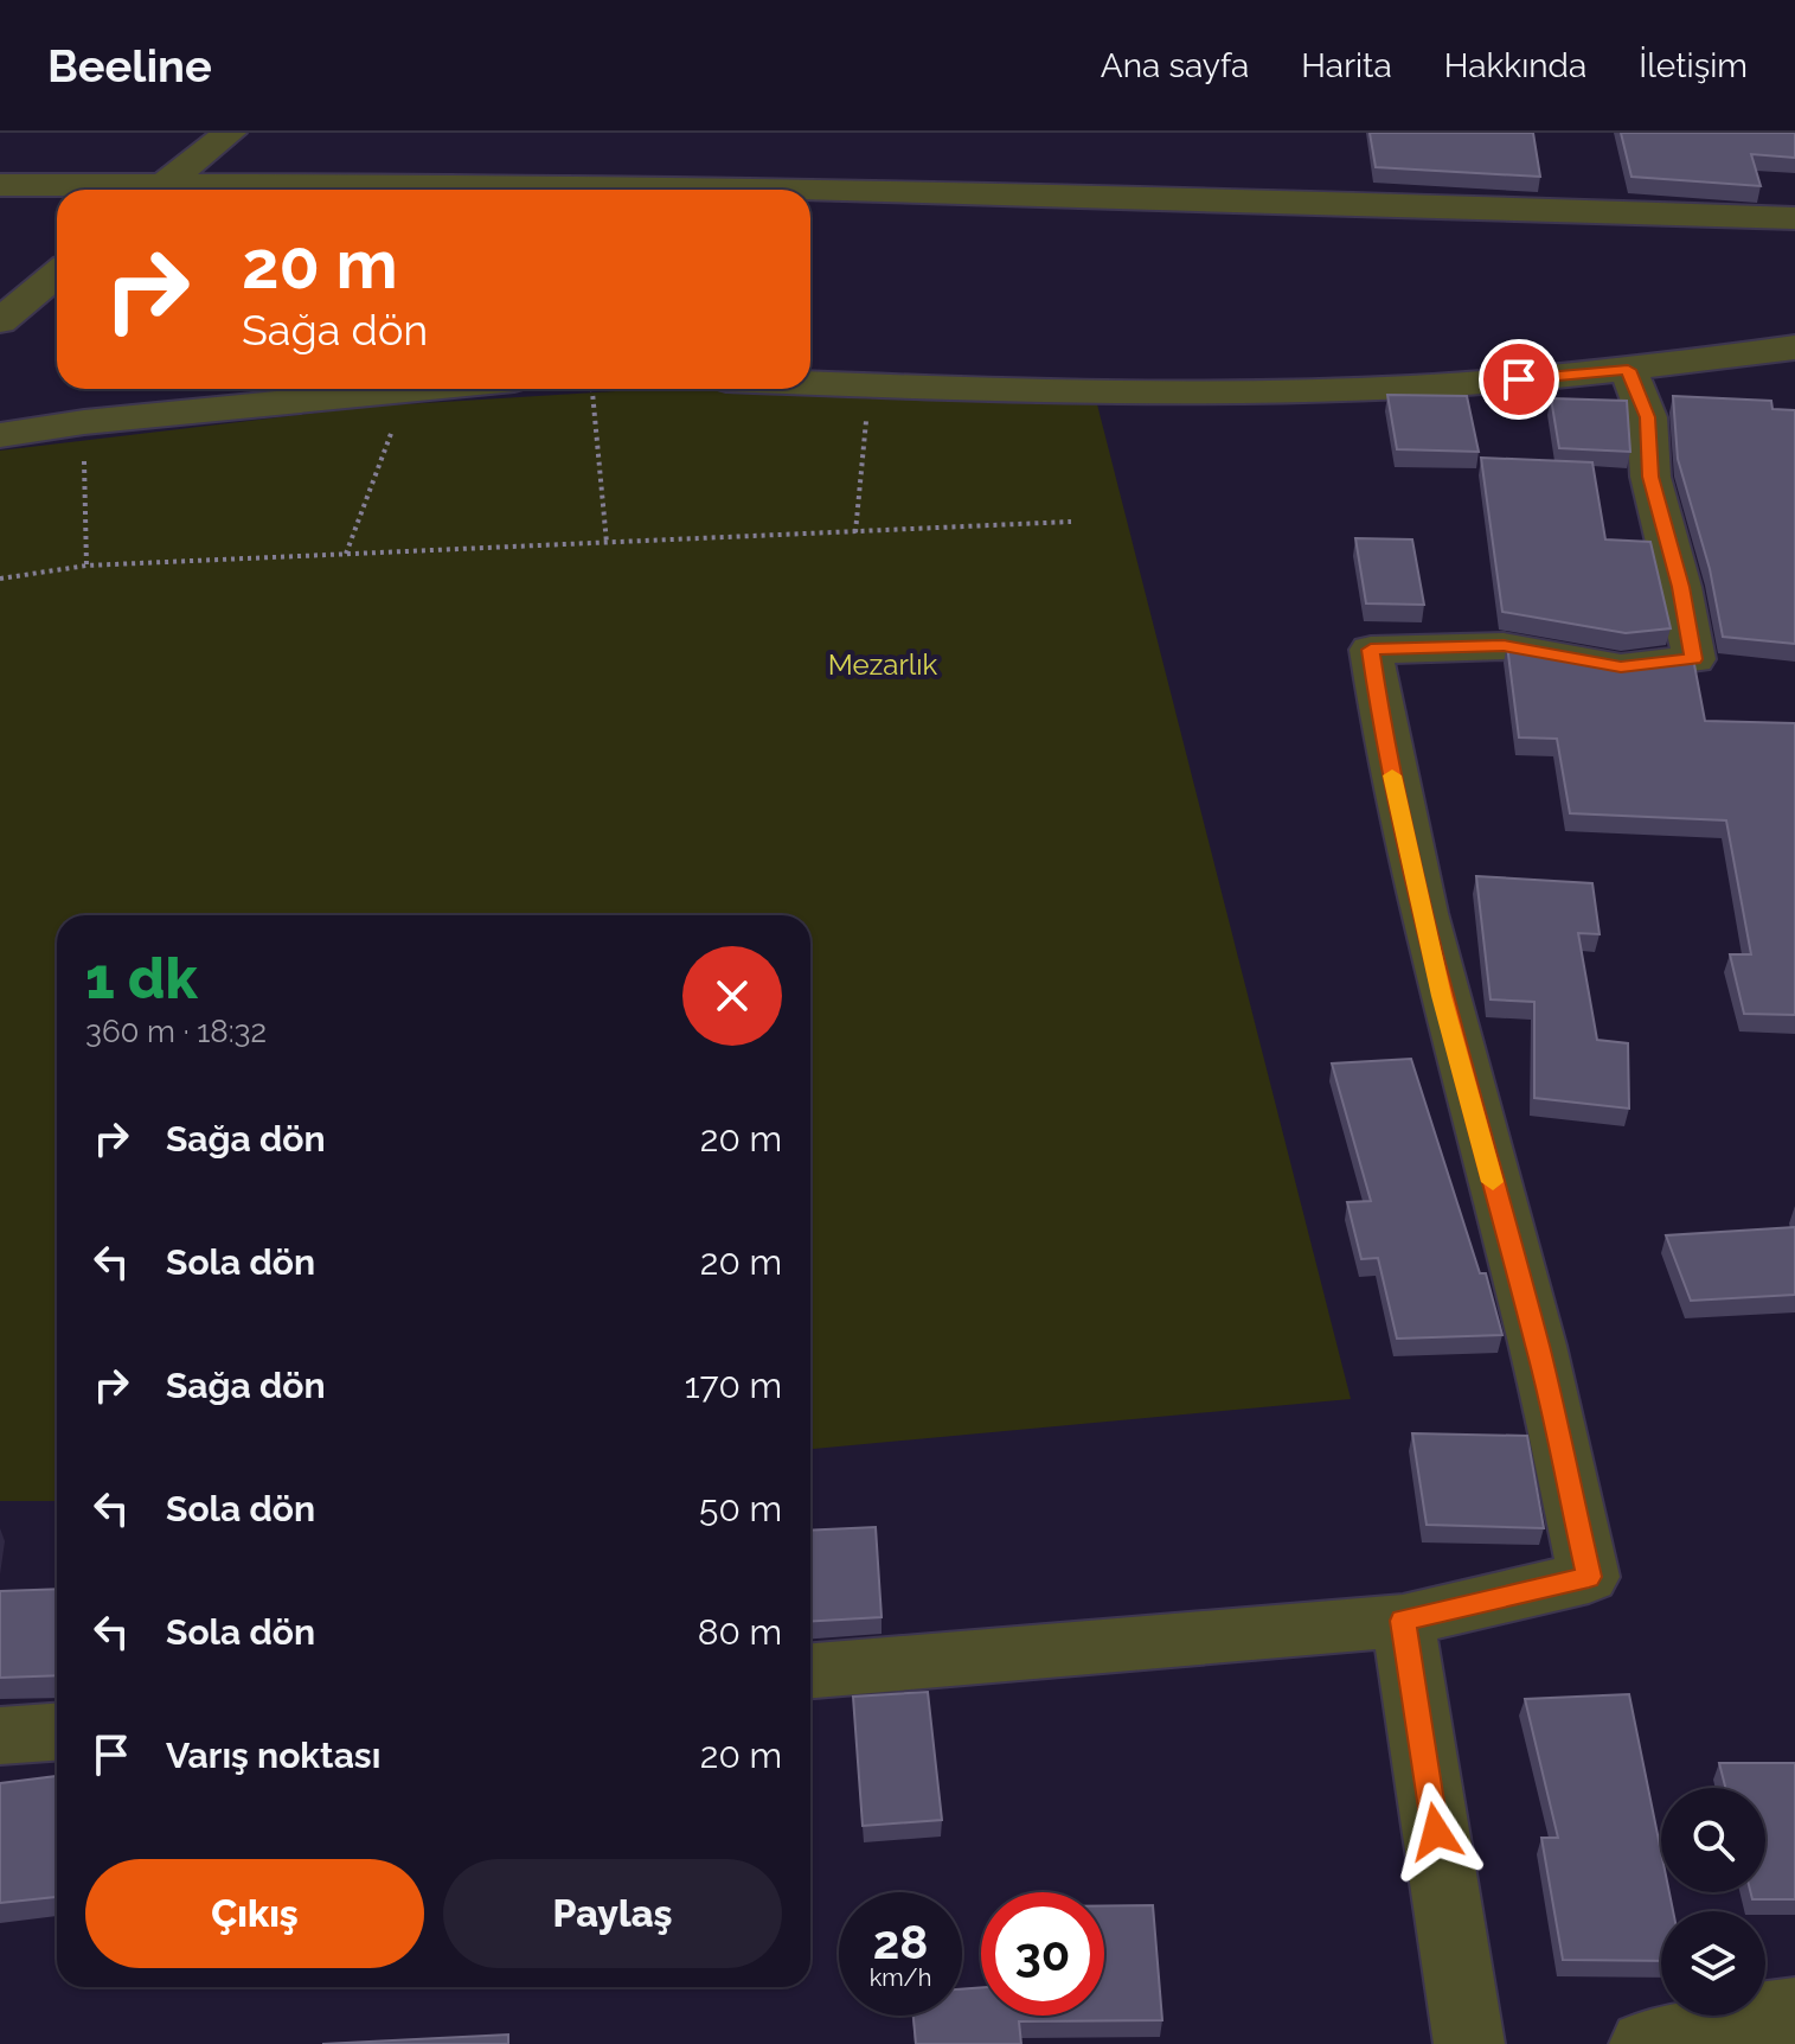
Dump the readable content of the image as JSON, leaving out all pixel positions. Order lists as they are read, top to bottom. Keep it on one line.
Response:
{"parks":["Mezarlık"],"page":{"header":"Beeline","nav":["Ana sayfa","Harita","Hakkında","İletişim"],"turn":["20 m","Sağa dön"],"heading":["1 dk","360 m · 18:32"],"list":[{"name":"Sağa dön","value":"20 m"},{"name":"Sola dön","value":"20 m"},{"name":"Sağa dön","value":"170 m"},{"name":"Sola dön","value":"50 m"},{"name":"Sola dön","value":"80 m"},{"name":"Varış noktası","value":"20 m"}],"buttons":["Çıkış","Paylaş"],"speed":"28 km/h","limit":"30"}}
